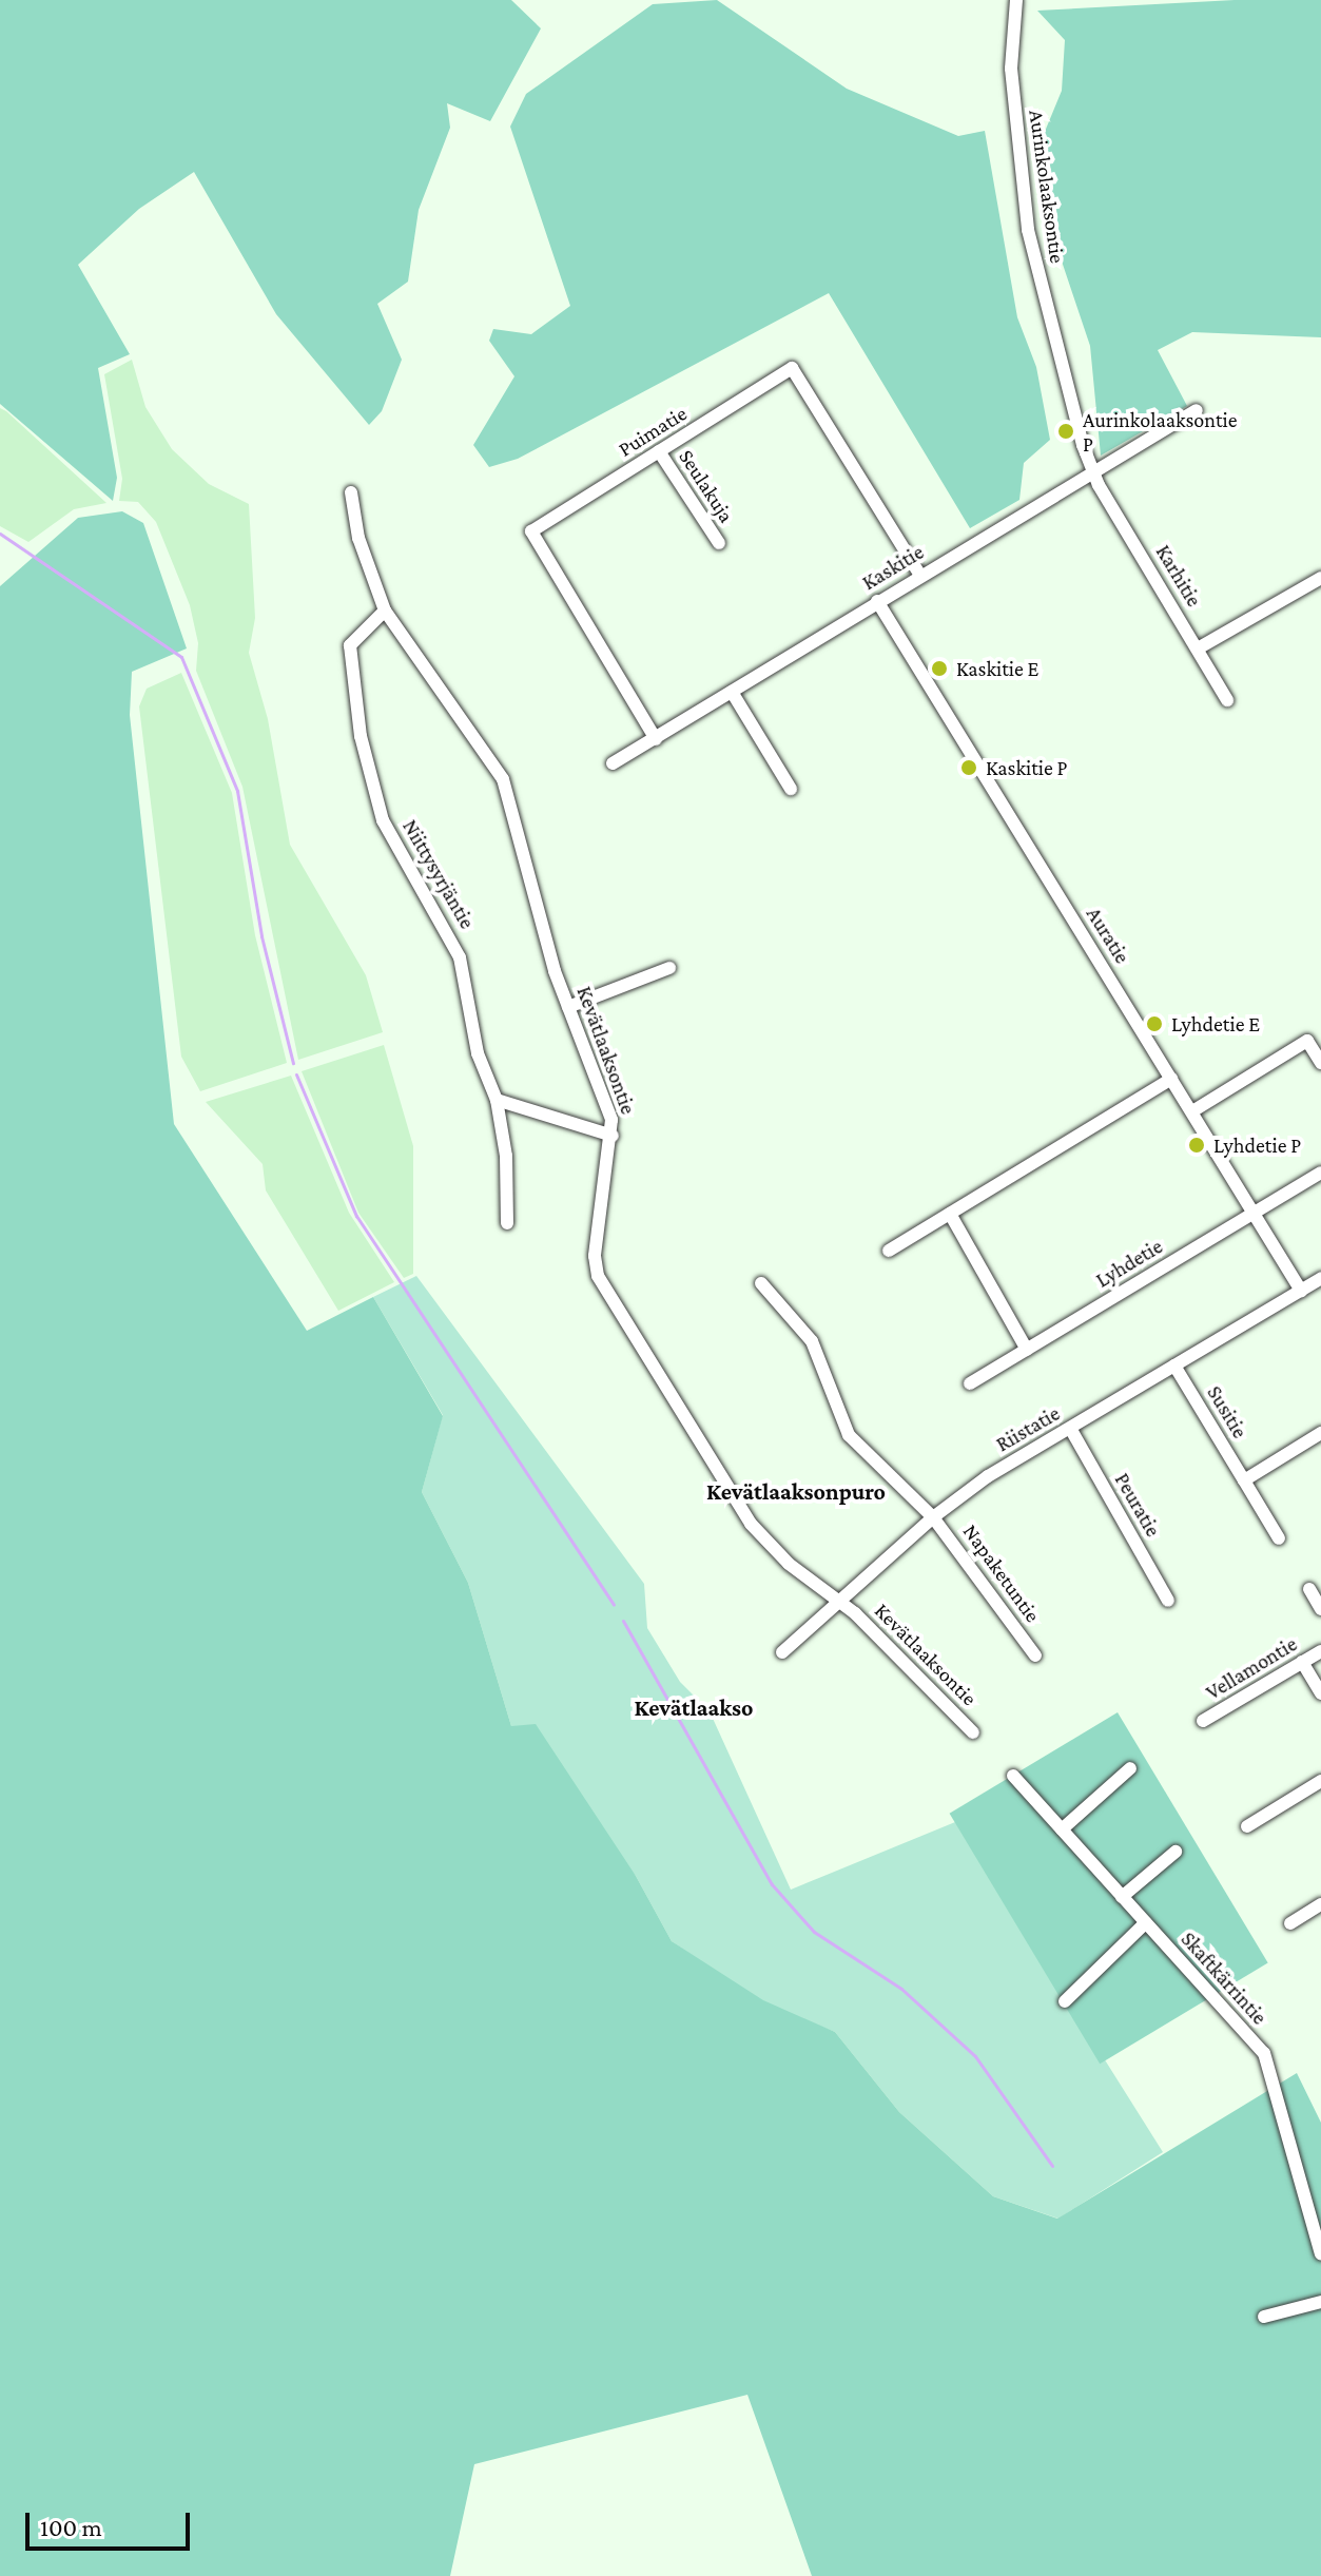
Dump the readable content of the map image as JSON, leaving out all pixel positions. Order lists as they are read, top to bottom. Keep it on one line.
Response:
{"streets":{"street":["Aurinkolaaksontie","Puimatie","Seulakuja","Kaskitie","Karhitie","Niittysyrjäntie","Auratie","Kevätlaaksontie","Lyhdetie","Susitie","Riistatie","Peuratie","Napaketuntie","Vellamontie","Skaftkärrintie"]},"crossings":[["Aurinkolaaksontie","Kaskitie"],["Aurinkolaaksontie","Karhitie"],["Puimatie","Seulakuja"],["Puimatie","Kaskitie"],["Kaskitie","Karhitie"],["Kaskitie","Auratie"],["Niittysyrjäntie","Kevätlaaksontie"],["Auratie","Lyhdetie"],["Auratie","Riistatie"],["Kevätlaaksontie","Riistatie"],["Susitie","Riistatie"],["Riistatie","Peuratie"],["Riistatie","Napaketuntie"]],"districts":["Kevätlaaksonpuro","Kevätlaakso"],"places":["Aurinkolaaksontie P","Kaskitie E","Kaskitie P","Lyhdetie E","Lyhdetie P"],"scale_bar":"100 m"}
